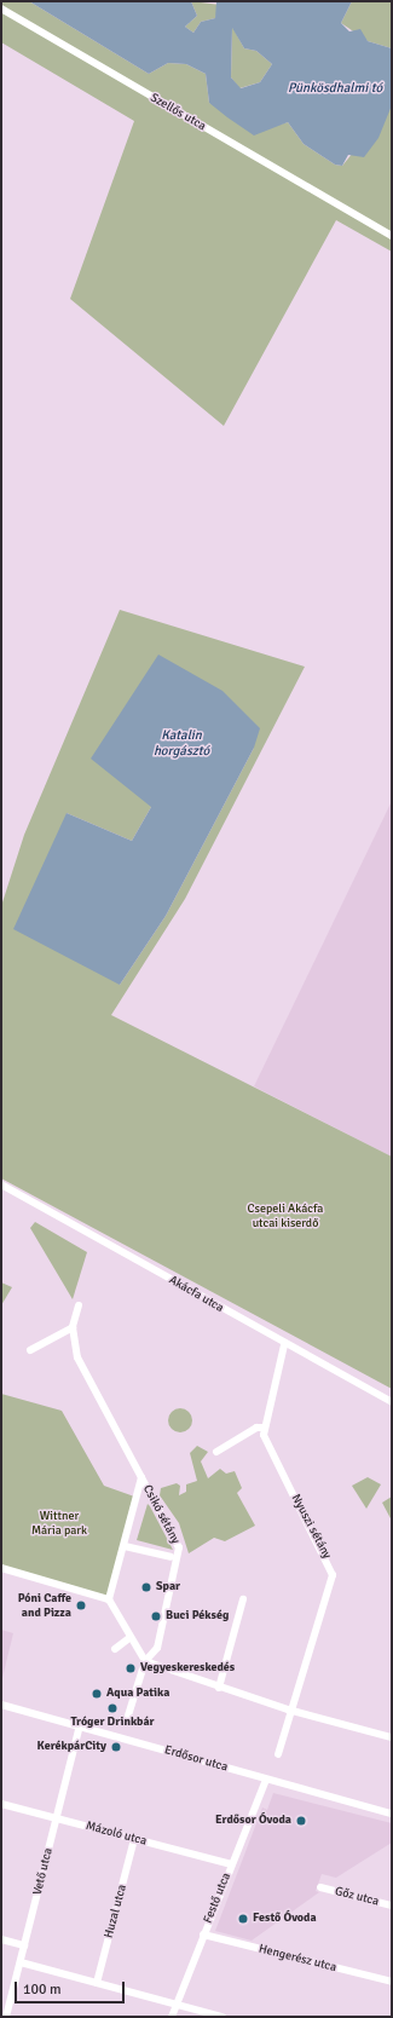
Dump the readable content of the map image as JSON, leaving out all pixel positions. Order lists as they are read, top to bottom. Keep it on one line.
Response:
{"streets":{"street":["Szellős utca","Akácfa utca","Csikó sétány","Nyuszi sétány","Erdősor utca","Mázoló utca","Vető utca","Gőz utca","Festő utca","Huzal utca","Hengerész utca"]},"crossings":[["Akácfa utca","Nyuszi sétány"],["Erdősor utca","Vető utca"],["Erdősor utca","Festő utca"],["Mázoló utca","Vető utca"],["Mázoló utca","Festő utca"],["Mázoló utca","Huzal utca"],["Festő utca","Hengerész utca"]],"water":["Pünkösdhalmi tó","Katalin horgásztó"],"parks":["Csepeli Akácfa utcai kiserdő","Wittner Mária park"],"places":["Spar","Póni Caffe and Pizza","Buci Pékség","Vegyeskereskedés","Aqua Patika","Tróger Drinkbár","KerékpárCity","Erdősor Óvoda","Festő Óvoda"],"scale_bar":"100 m"}
